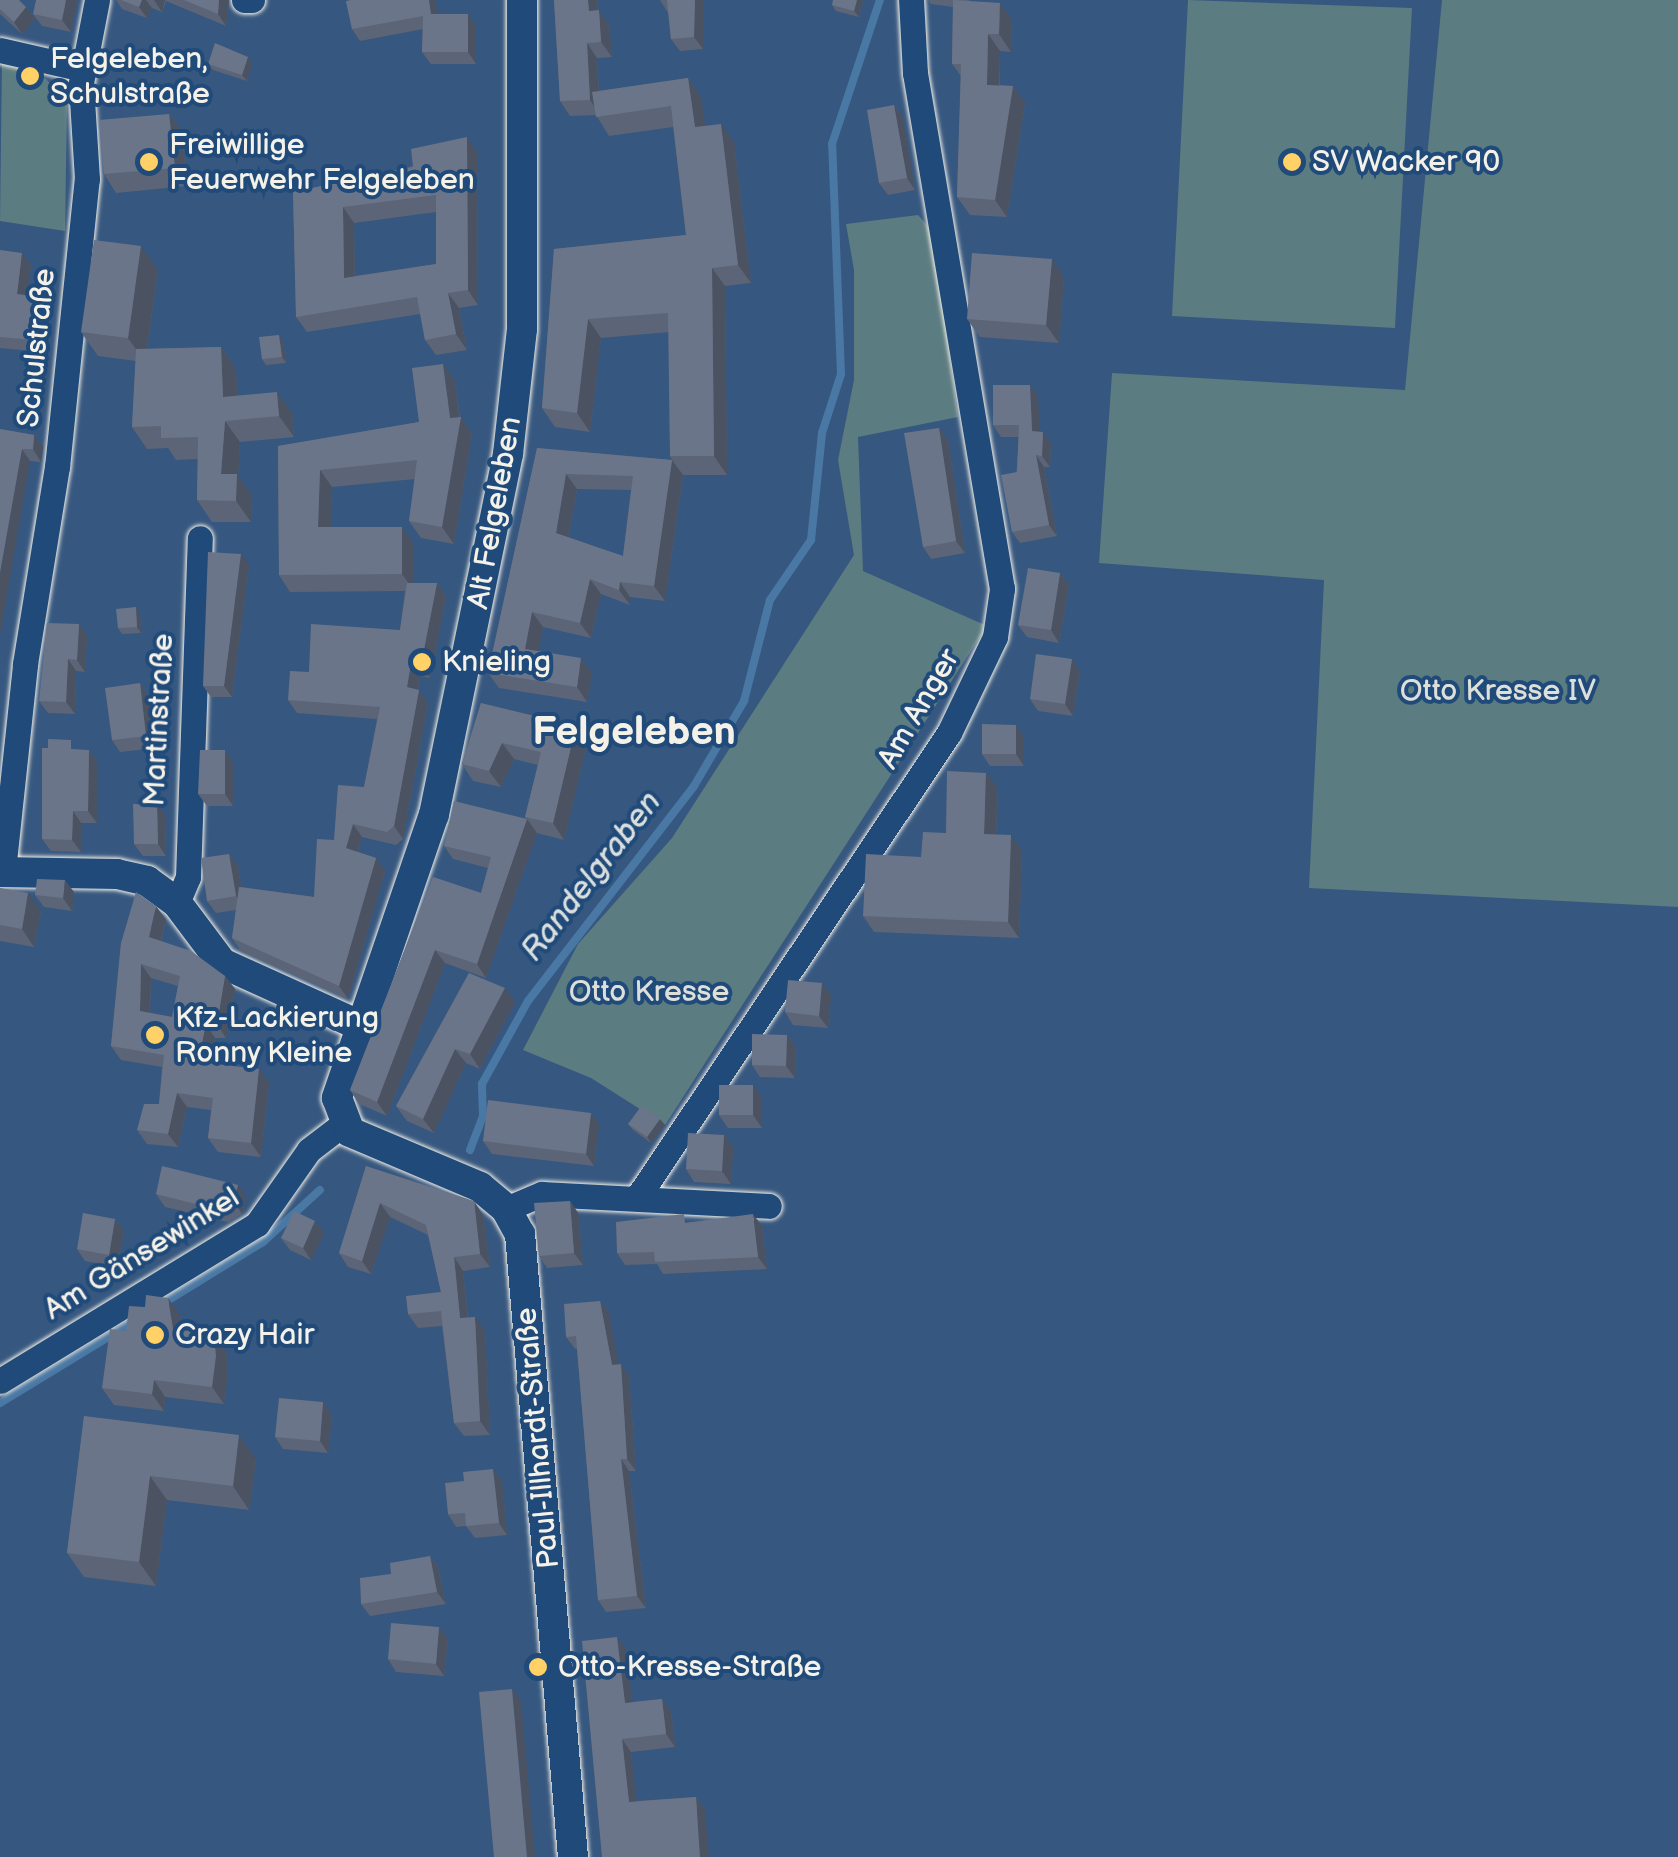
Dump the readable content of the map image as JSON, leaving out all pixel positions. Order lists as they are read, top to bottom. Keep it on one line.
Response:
{"streets":{"street":["Schulstraße","Alt Felgeleben","Am Anger","Martinstraße","Am Gänsewinkel","Paul-Illhardt-Straße"]},"crossings":[["Alt Felgeleben","Am Gänsewinkel"]],"districts":["Felgeleben"],"water":["Randelgraben"],"parks":["Otto Kresse IV","Otto Kresse"],"places":["Felgeleben, Schulstraße","Freiwillige Feuerwehr Felgeleben","SV Wacker 90","Knieling","Kfz-Lackierung Ronny Kleine","Crazy Hair","Otto-Kresse-Straße"]}
